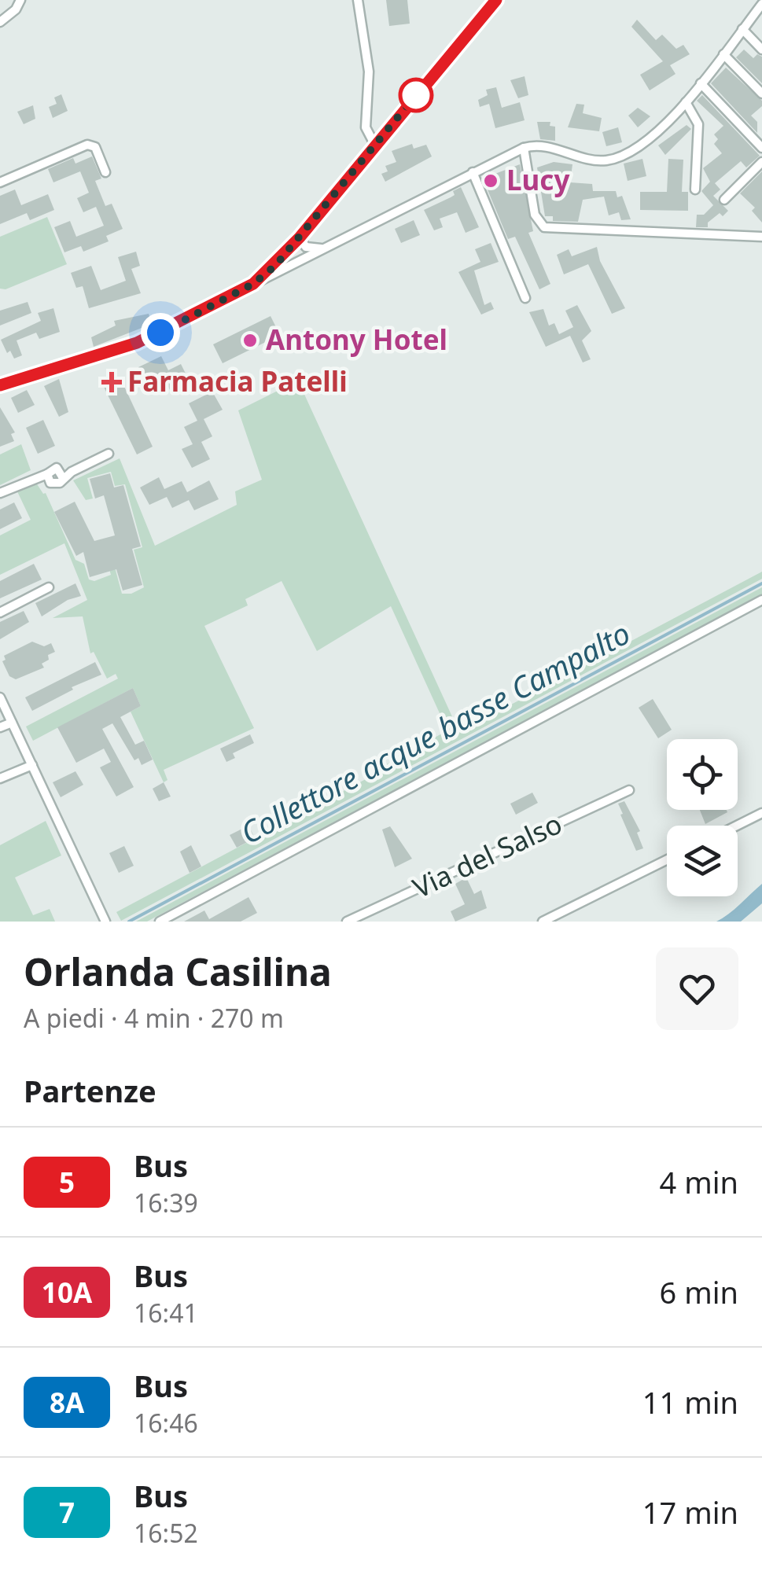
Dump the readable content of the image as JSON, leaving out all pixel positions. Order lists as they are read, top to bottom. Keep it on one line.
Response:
{"streets":{"street":["Via del Salso"]},"water":["Collettore acque basse Campalto"],"places":{"other":["Lucy","Antony Hotel"],"health":["Farmacia Patelli"]},"lines":["bus line 5"],"page":{"heading":[["Orlanda Casilina","A piedi · 4 min · 270 m"],"Partenze"],"list":[{"mark":"5","name":"Bus","note":"16:39","value":"4 min"},{"mark":"10A","name":"Bus","note":"16:41","value":"6 min"},{"mark":"8A","name":"Bus","note":"16:46","value":"11 min"},{"mark":"7","name":"Bus","note":"16:52","value":"17 min"}]}}
